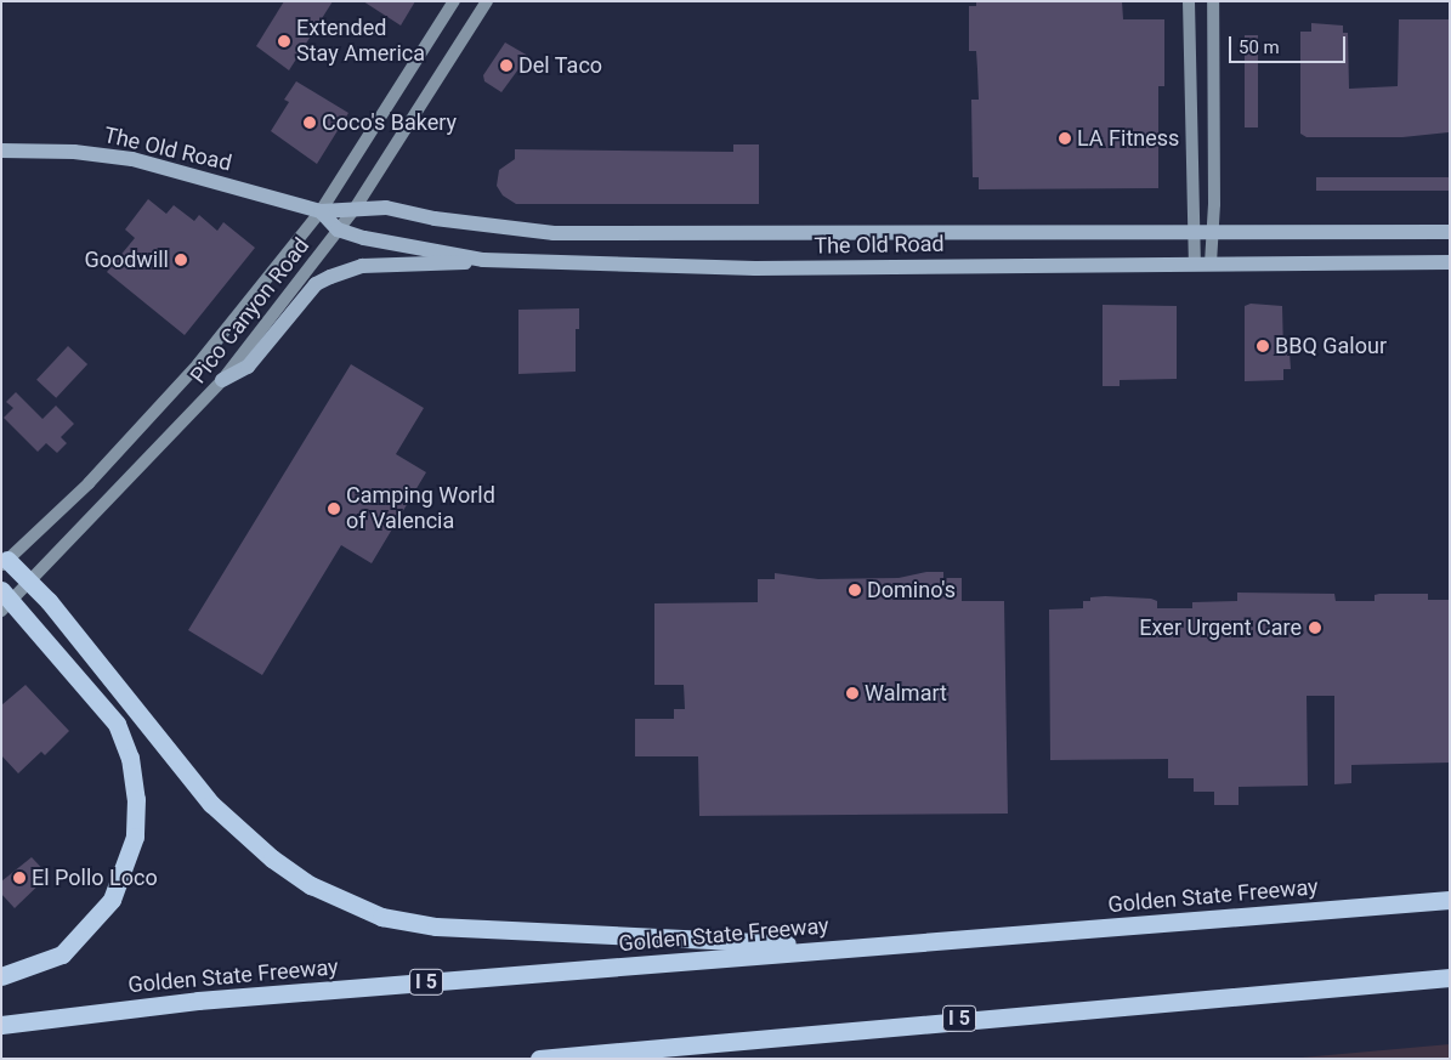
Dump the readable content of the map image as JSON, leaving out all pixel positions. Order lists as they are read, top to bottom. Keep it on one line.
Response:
{"streets":{"highway":["Golden State Freeway","I 5"],"main road":["The Old Road","Pico Canyon Road"]},"crossings":[["The Old Road","Pico Canyon Road"]],"places":["Extended Stay America","Del Taco","Coco's Bakery","LA Fitness","Goodwill","BBQ Galour","Camping World of Valencia","Domino's","Exer Urgent Care","Walmart","El Pollo Loco"],"scale_bar":"50 m"}
